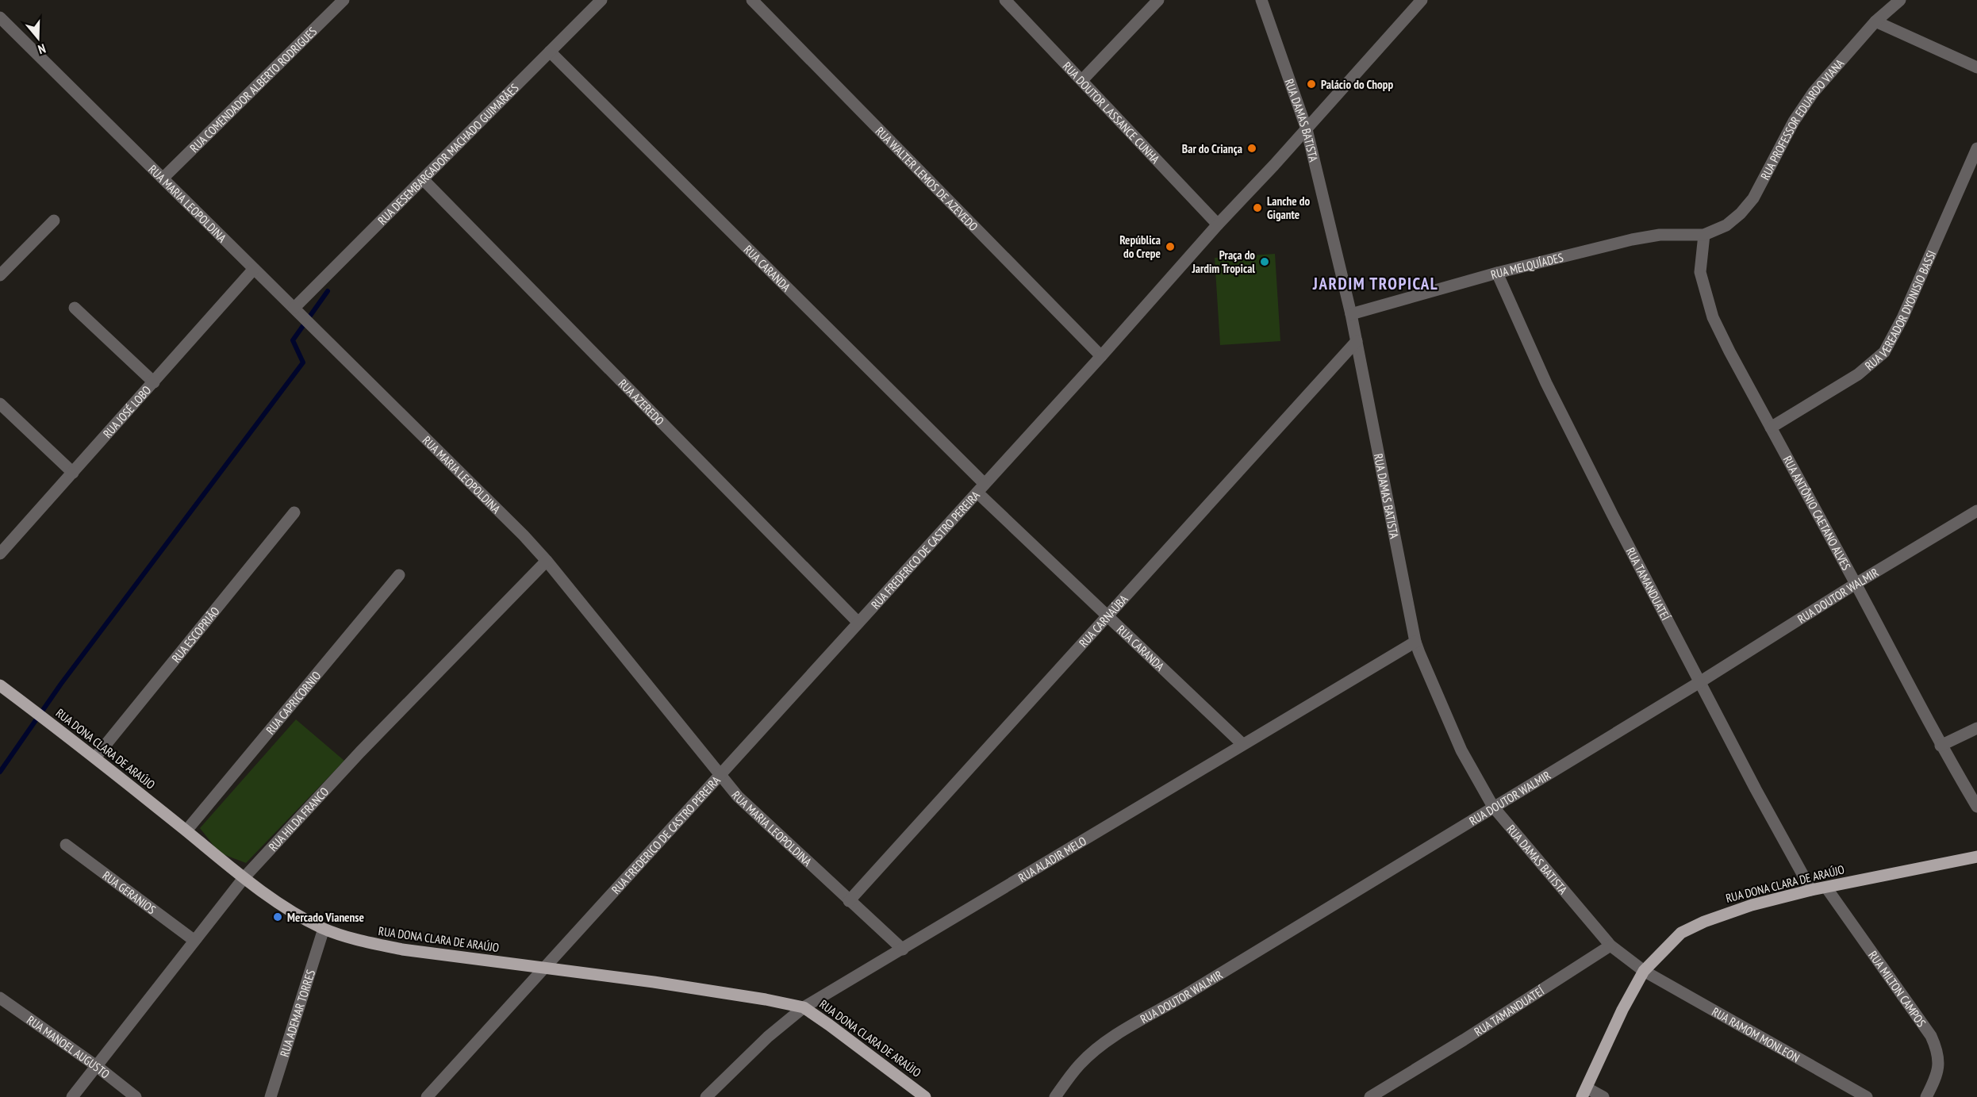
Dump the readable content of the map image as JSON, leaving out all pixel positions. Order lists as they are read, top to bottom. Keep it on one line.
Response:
{"streets":{"main road":["RUA DONA CLARA DE ARAÚJO"],"street":["RUA COMENDADOR ALBERTO RODRIGUES","RUA DOUTOR LASSANCE CUNHA","RUA PROFESSOR EDUARDO VIANA","RUA DAMAS BATISTA","RUA DESEMBARGADOR MACHADO GUIMARÃES","RUA WALTER LEMOS DE AZEVEDO","RUA MARIA LEOPOLDINA","RUA MELQUÍADES","RUA CARANDA","RUA VEREADOR DYONISIO BASSI","RUA AZEREDO","RUA JOSÉ LOBO","RUA ANTÔNIO CAETANO ALVES","RUA FREDERICO DE CASTRO PEREIRA","RUA TAMANDUATEÍ","RUA DOUTOR WALMIR","RUA CARNAÚBA","RUA ESCOPRIÃO","RUA CAPRICORNIO","RUA HILDA FRANCO","RUA ALADIR MELO","RUA GERANIOS","RUA MILTON CAMPOS","RUA ADEMAR TORRES","RUA RAMOM MONLEON","RUA MANOEL AUGUSTO"]},"crossings":[["RUA COMENDADOR ALBERTO RODRIGUES","RUA MARIA LEOPOLDINA"],["RUA DOUTOR LASSANCE CUNHA","RUA FREDERICO DE CASTRO PEREIRA"],["RUA PROFESSOR EDUARDO VIANA","RUA MELQUÍADES"],["RUA PROFESSOR EDUARDO VIANA","RUA ANTÔNIO CAETANO ALVES"],["RUA DAMAS BATISTA","RUA MELQUÍADES"],["RUA DAMAS BATISTA","RUA FREDERICO DE CASTRO PEREIRA"],["RUA DAMAS BATISTA","RUA TAMANDUATEÍ"],["RUA DAMAS BATISTA","RUA DOUTOR WALMIR"],["RUA DAMAS BATISTA","RUA CARNAÚBA"],["RUA DAMAS BATISTA","RUA ALADIR MELO"],["RUA DESEMBARGADOR MACHADO GUIMARÃES","RUA MARIA LEOPOLDINA"],["RUA DESEMBARGADOR MACHADO GUIMARÃES","RUA CARANDA"],["RUA DESEMBARGADOR MACHADO GUIMARÃES","RUA AZEREDO"],["RUA WALTER LEMOS DE AZEVEDO","RUA FREDERICO DE CASTRO PEREIRA"],["RUA MARIA LEOPOLDINA","RUA JOSÉ LOBO"],["RUA MARIA LEOPOLDINA","RUA FREDERICO DE CASTRO PEREIRA"],["RUA MARIA LEOPOLDINA","RUA CARNAÚBA"],["RUA MARIA LEOPOLDINA","RUA HILDA FRANCO"],["RUA MARIA LEOPOLDINA","RUA ALADIR MELO"],["RUA MELQUÍADES","RUA ANTÔNIO CAETANO ALVES"],["RUA MELQUÍADES","RUA TAMANDUATEÍ"],["RUA CARANDA","RUA FREDERICO DE CASTRO PEREIRA"],["RUA CARANDA","RUA CARNAÚBA"],["RUA CARANDA","RUA ALADIR MELO"],["RUA VEREADOR DYONISIO BASSI","RUA ANTÔNIO CAETANO ALVES"],["RUA AZEREDO","RUA FREDERICO DE CASTRO PEREIRA"],["RUA ANTÔNIO CAETANO ALVES","RUA DOUTOR WALMIR"],["RUA FREDERICO DE CASTRO PEREIRA","RUA DONA CLARA DE ARAÚJO"],["RUA TAMANDUATEÍ","RUA DOUTOR WALMIR"],["RUA TAMANDUATEÍ","RUA DONA CLARA DE ARAÚJO"],["RUA ESCOPRIÃO","RUA DONA CLARA DE ARAÚJO"],["RUA CAPRICORNIO","RUA DONA CLARA DE ARAÚJO"],["RUA DONA CLARA DE ARAÚJO","RUA HILDA FRANCO"],["RUA DONA CLARA DE ARAÚJO","RUA ALADIR MELO"],["RUA DONA CLARA DE ARAÚJO","RUA MILTON CAMPOS"],["RUA DONA CLARA DE ARAÚJO","RUA ADEMAR TORRES"],["RUA DONA CLARA DE ARAÚJO","RUA RAMOM MONLEON"],["RUA HILDA FRANCO","RUA GERANIOS"],["RUA HILDA FRANCO","RUA MANOEL AUGUSTO"]],"districts":["JARDIM TROPICAL"],"places":["Palácio do Chopp","Bar do Criança","Lanche do Gigante","República do Crepe","Praça do Jardim Tropical","Mercado Vianense"],"north":"bottom"}
